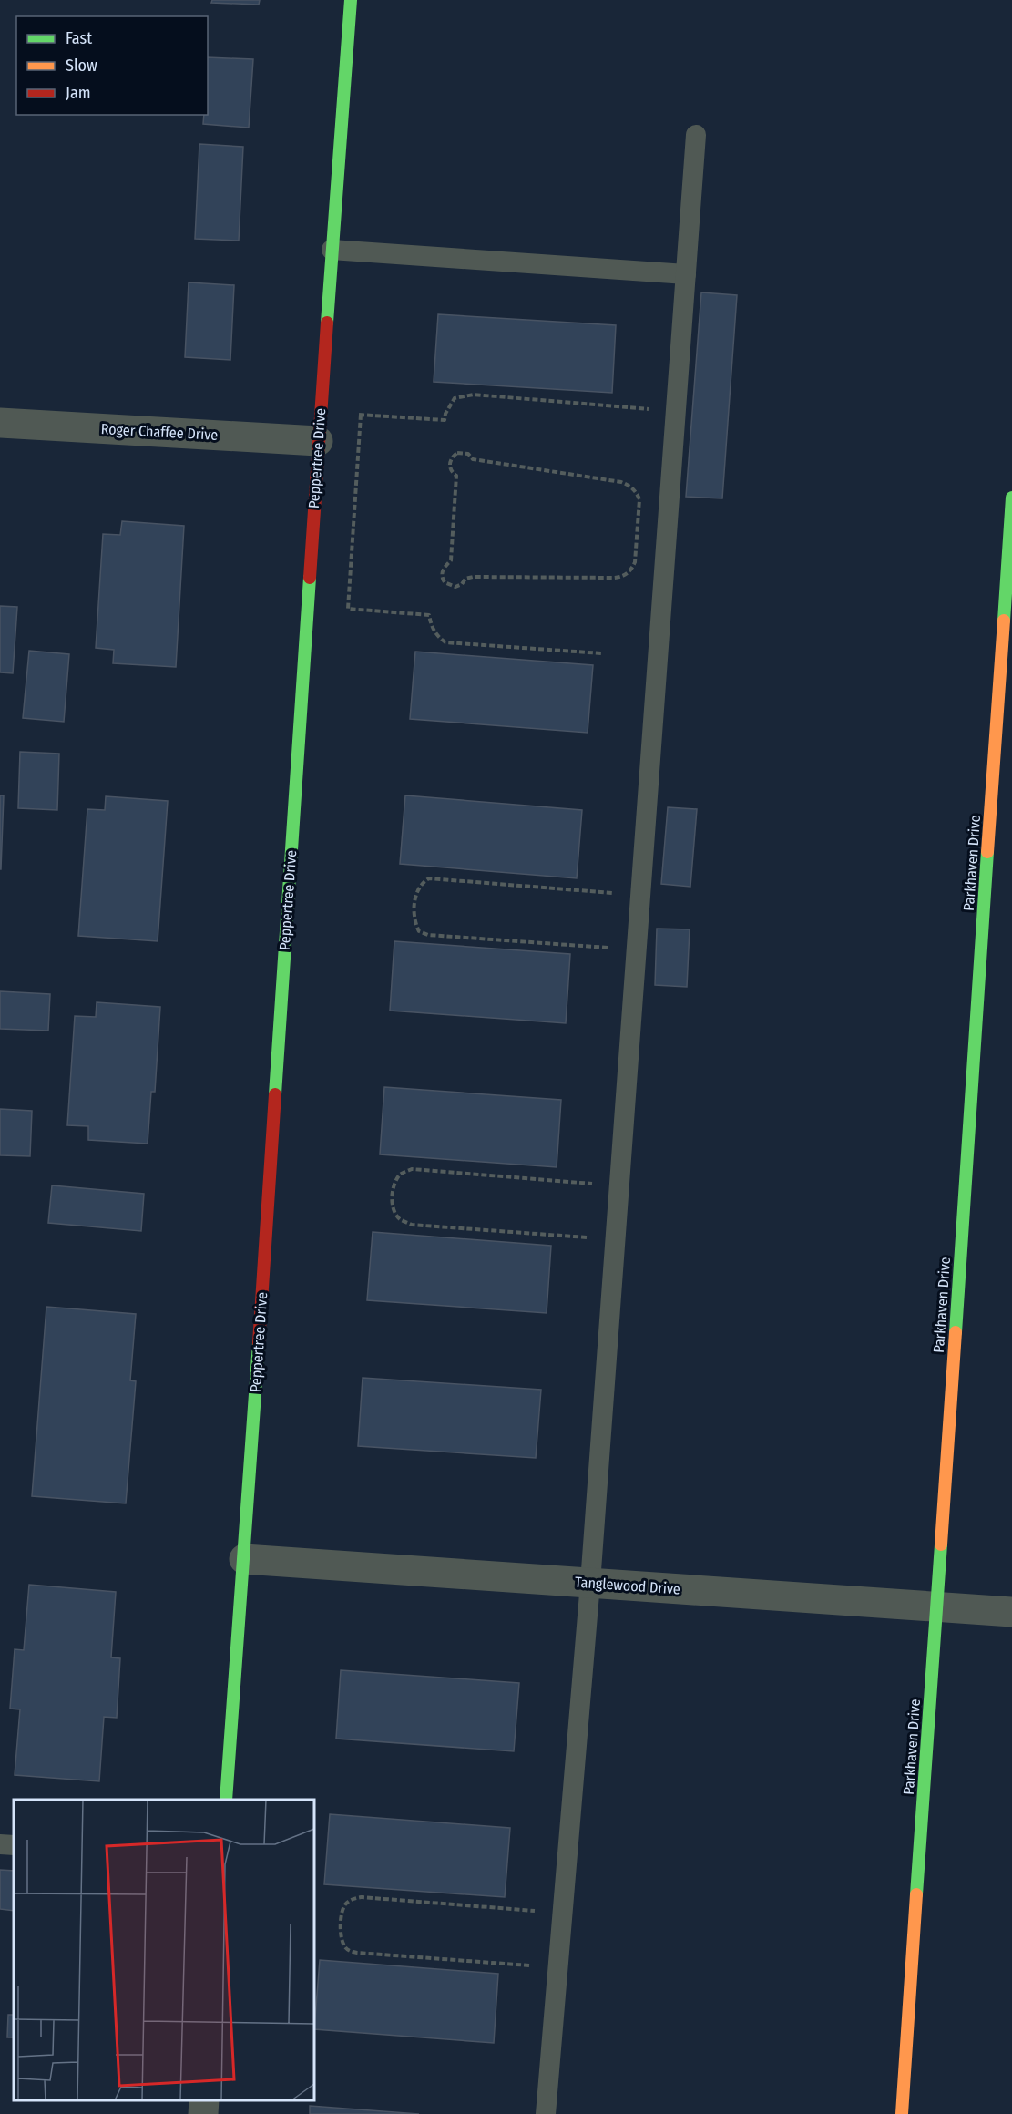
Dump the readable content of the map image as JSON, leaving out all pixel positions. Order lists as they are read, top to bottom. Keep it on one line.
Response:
{"streets":{"street":["Roger Chaffee Drive","Peppertree Drive","Parkhaven Drive","Tanglewood Drive"]},"crossings":[["Roger Chaffee Drive","Peppertree Drive"],["Peppertree Drive","Tanglewood Drive"],["Parkhaven Drive","Tanglewood Drive"]],"legend":["Fast","Slow","Jam"]}
